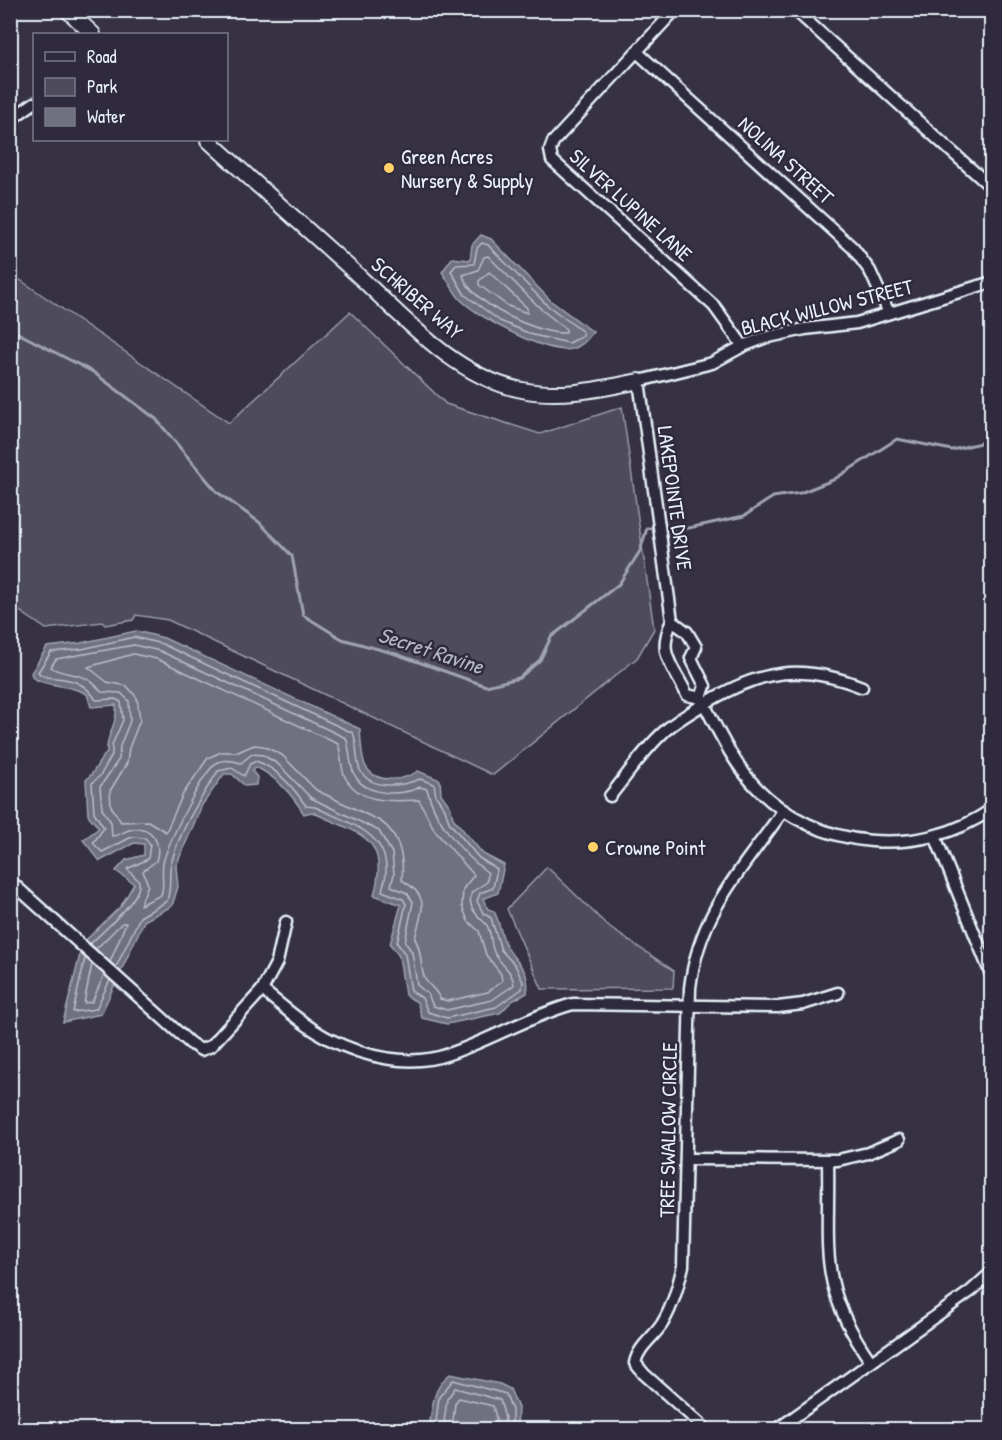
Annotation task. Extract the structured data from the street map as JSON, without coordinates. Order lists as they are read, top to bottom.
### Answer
{
  "streets": {
    "street": [
      "NOLINA STREET",
      "SILVER LUPINE LANE",
      "SCHRIBER WAY",
      "BLACK WILLOW STREET",
      "LAKEPOINTE DRIVE",
      "TREE SWALLOW CIRCLE"
    ]
  },
  "crossings": [
    ["NOLINA STREET", "SILVER LUPINE LANE"],
    ["NOLINA STREET", "BLACK WILLOW STREET"],
    ["SILVER LUPINE LANE", "BLACK WILLOW STREET"],
    ["SCHRIBER WAY", "BLACK WILLOW STREET"],
    ["SCHRIBER WAY", "LAKEPOINTE DRIVE"],
    ["BLACK WILLOW STREET", "LAKEPOINTE DRIVE"],
    ["LAKEPOINTE DRIVE", "TREE SWALLOW CIRCLE"]
  ],
  "water": ["Secret Ravine"],
  "places": ["Green Acres Nursery & Supply", "Crowne Point"],
  "legend": ["Road", "Park", "Water"]
}
